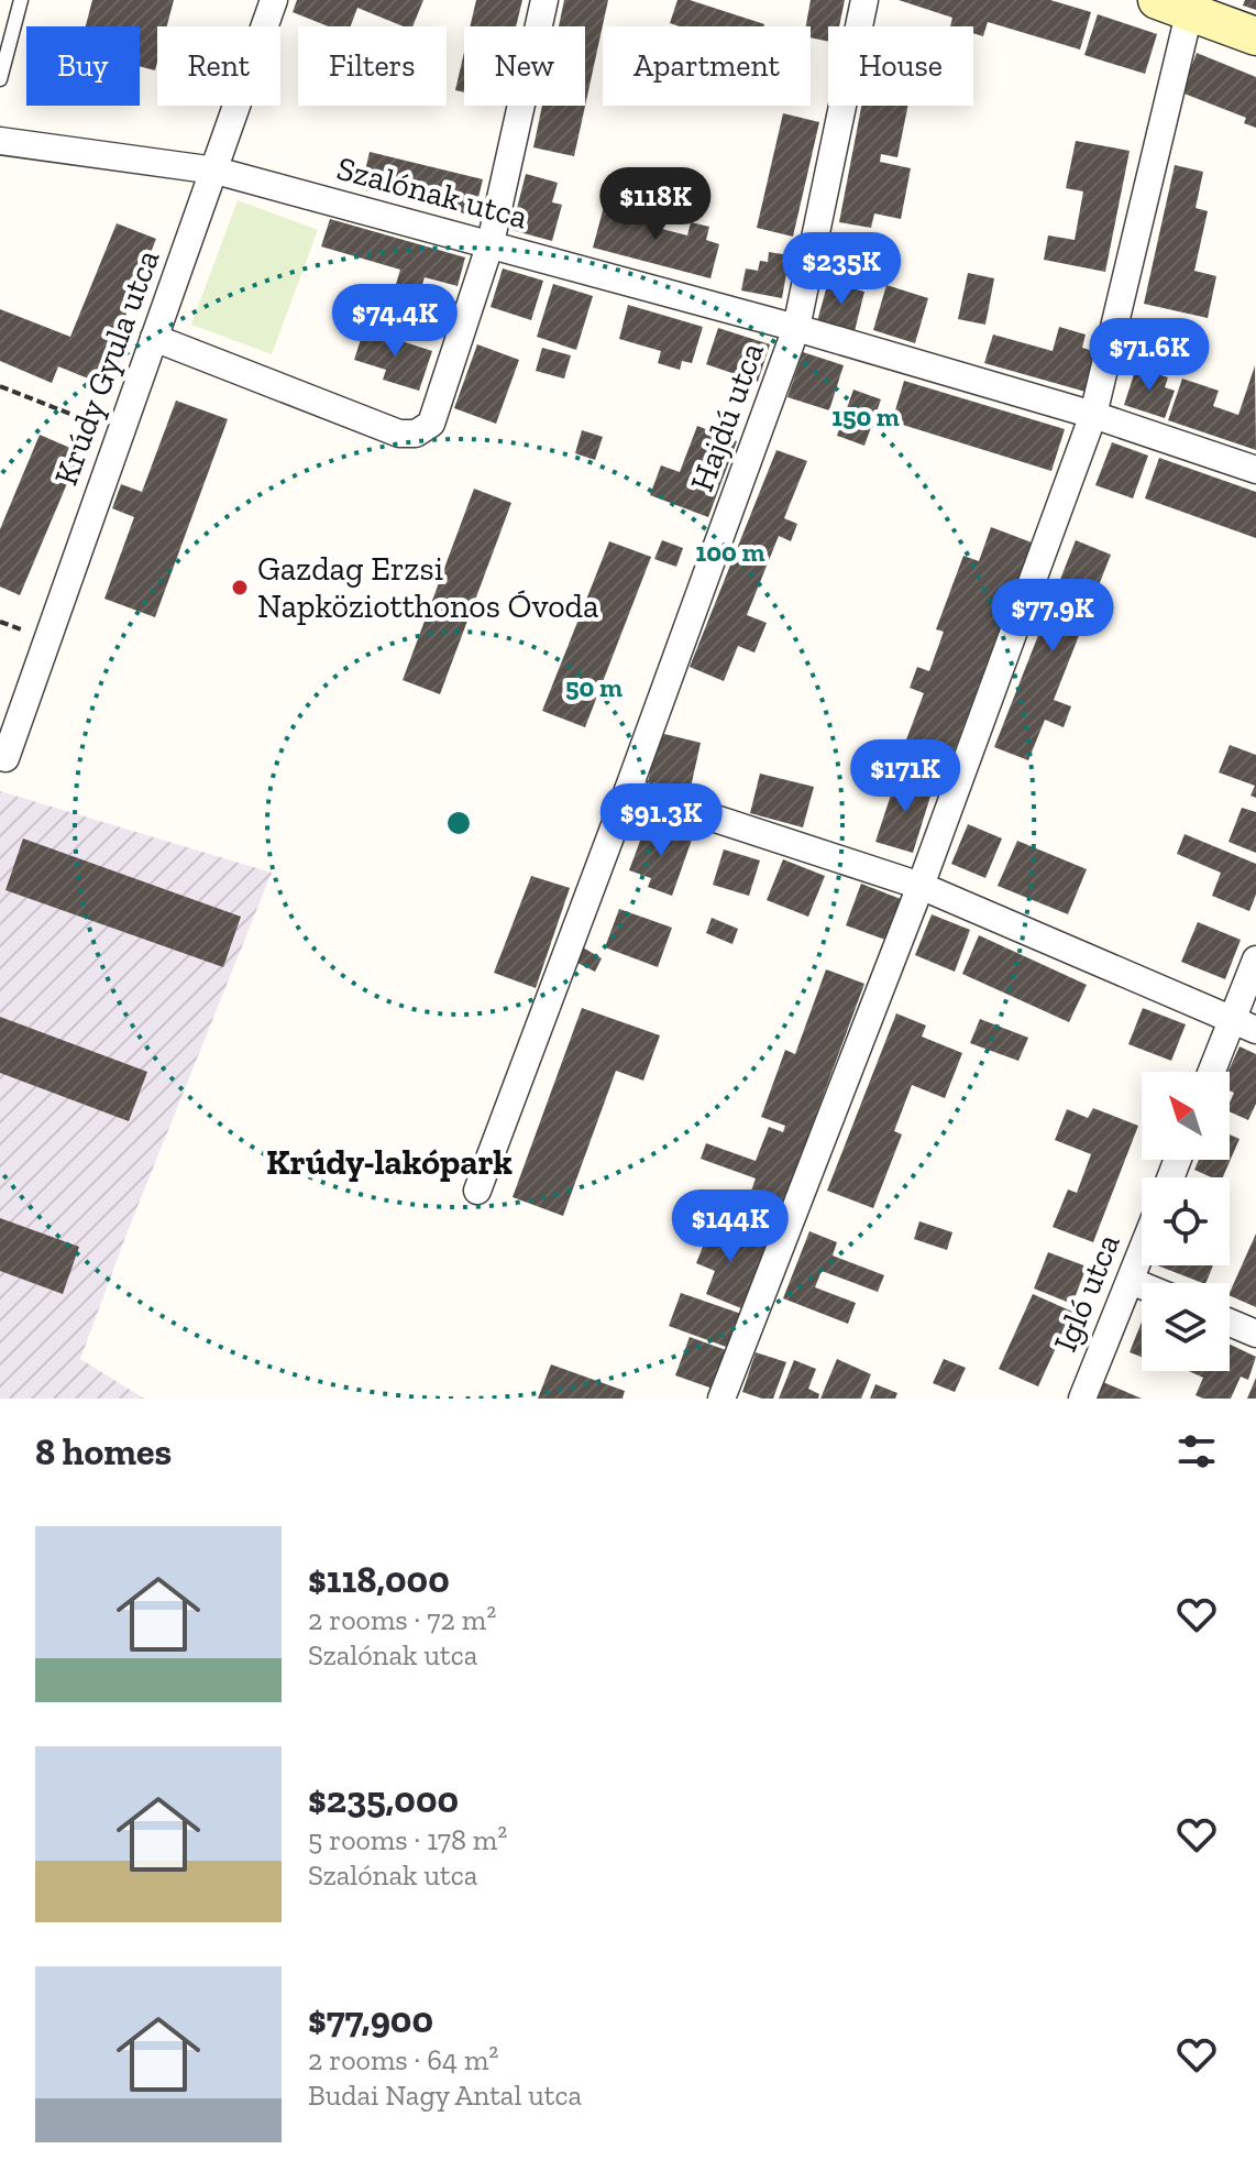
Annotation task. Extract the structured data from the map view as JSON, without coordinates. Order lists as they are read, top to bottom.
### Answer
{
  "streets": {
    "street": [
      "Szalónak utca",
      "Krúdy Gyula utca",
      "Hajdú utca",
      "Igló utca"
    ]
  },
  "crossings": [
    ["Szalónak utca", "Krúdy Gyula utca"],
    ["Szalónak utca", "Hajdú utca"]
  ],
  "districts": ["Krúdy-lakópark"],
  "places": ["Gazdag Erzsi Napköziotthonos Óvoda"],
  "north": "top left",
  "page": {
    "chip": [
      "Buy",
      "Rent",
      "Filters",
      "New",
      "Apartment",
      "House"
    ],
    "price": [
      "$118K",
      "$235K",
      "$74.4K",
      "$71.6K",
      "$77.9K",
      "$171K",
      "$91.3K",
      "$144K"
    ],
    "heading": "8 homes",
    "list": [
      {
        "name": "$118,000",
        "note": "2 rooms · 72 m² · Szalónak utca"
      },
      {
        "name": "$235,000",
        "note": "5 rooms · 178 m² · Szalónak utca"
      },
      {
        "name": "$77,900",
        "note": "2 rooms · 64 m² · Budai Nagy Antal utca"
      }
    ]
  },
  "rings": ["150 m", "100 m", "50 m"]
}
